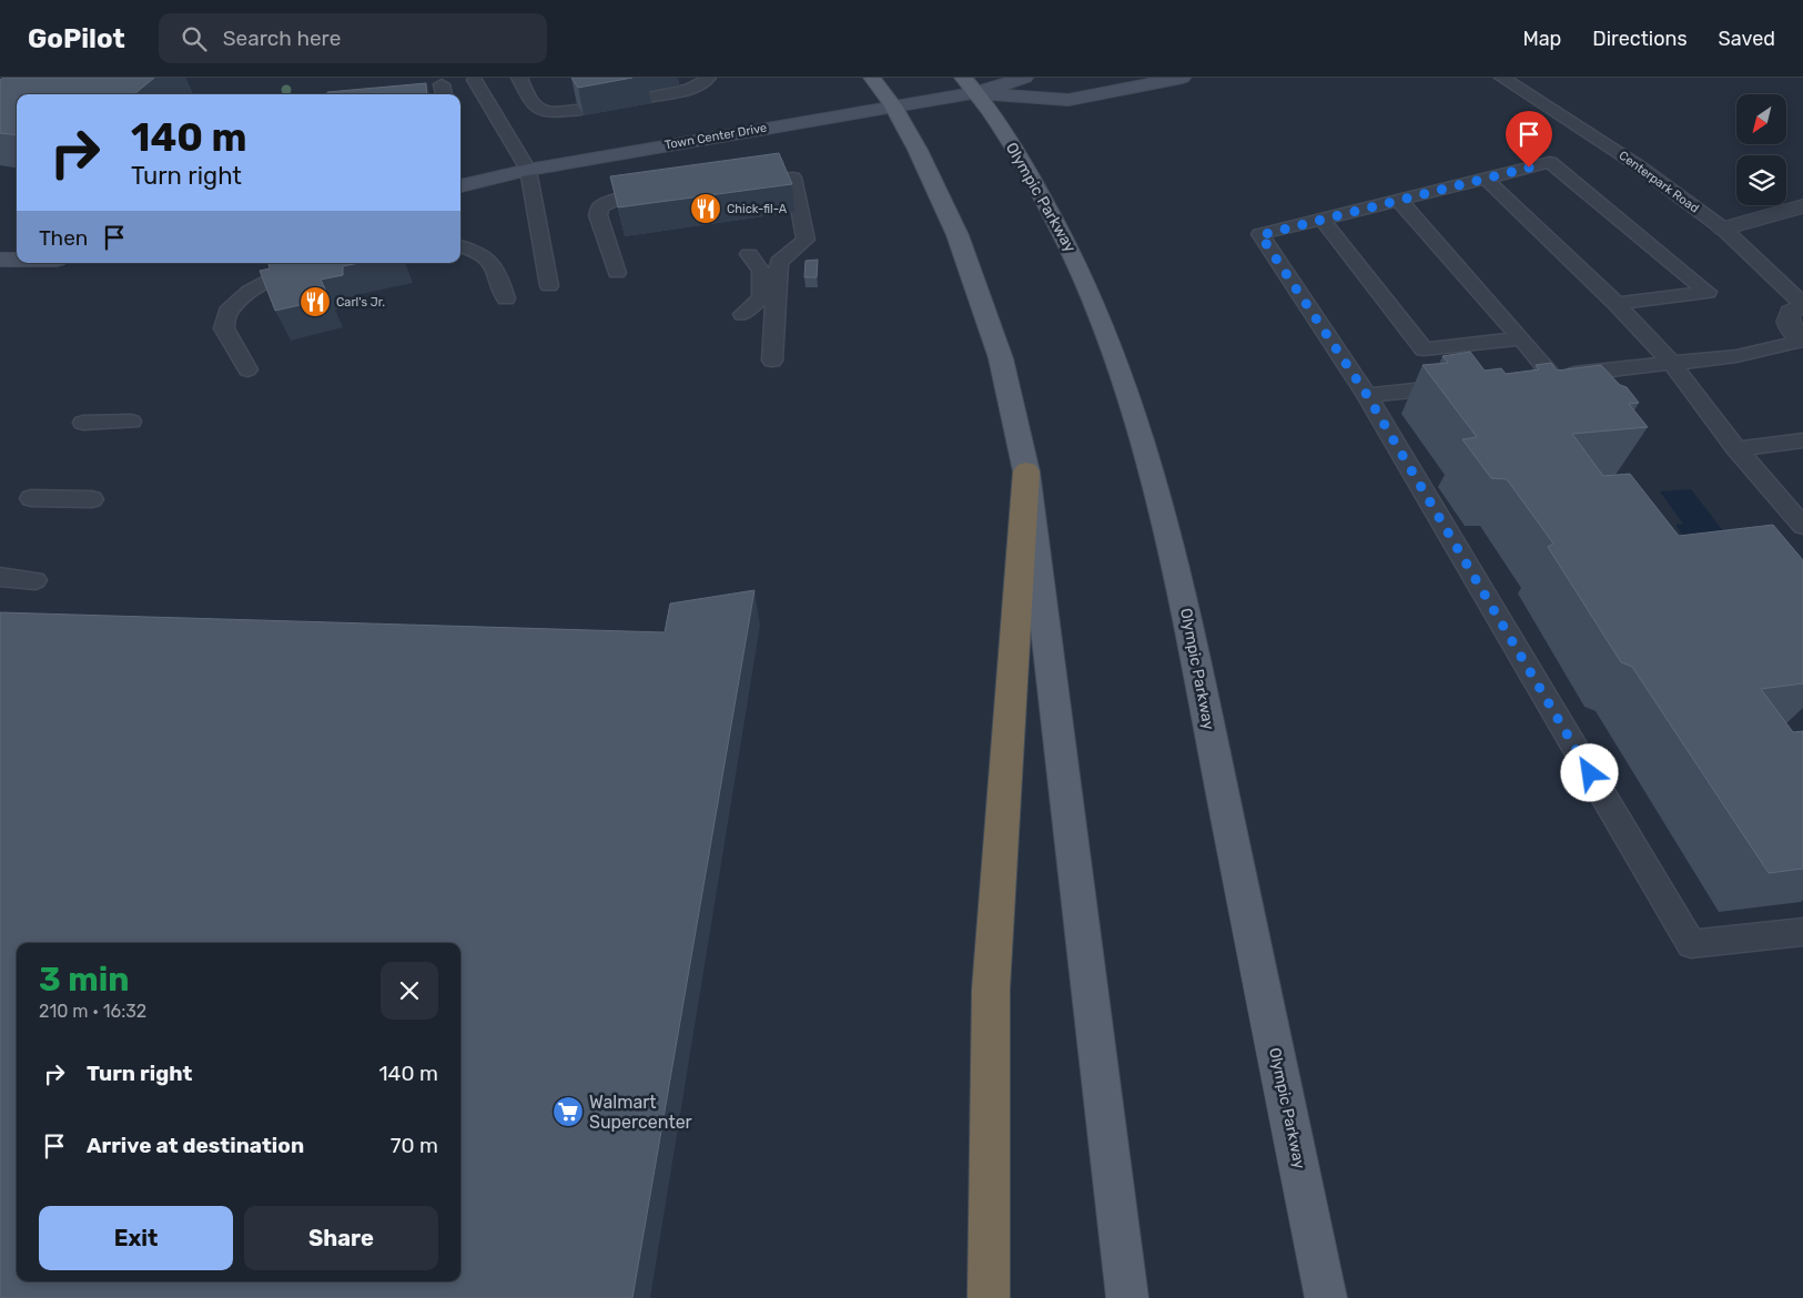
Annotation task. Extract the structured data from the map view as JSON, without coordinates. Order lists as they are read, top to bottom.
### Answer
{
  "streets": {
    "main road": ["Olympic Parkway"],
    "street": ["Town Center Drive"],
    "lane": ["Centerpark Road"]
  },
  "crossings": [
    ["Town Center Drive", "Olympic Parkway"]
  ],
  "places": {
    "restaurant": ["Chick-fil-A", "Carl's Jr."],
    "supermarket": ["Walmart Supercenter"]
  },
  "north": "bottom left",
  "page": {
    "header": "GoPilot",
    "search": "Search here",
    "nav": ["Map", "Directions", "Saved"],
    "turn": ["140 m", "Turn right"],
    "then": "Then",
    "heading": ["3 min", "210 m · 16:32"],
    "list": [
      {
        "name": "Turn right",
        "value": "140 m"
      },
      {
        "name": "Arrive at destination",
        "value": "70 m"
      }
    ],
    "buttons": ["Exit", "Share"]
  }
}
